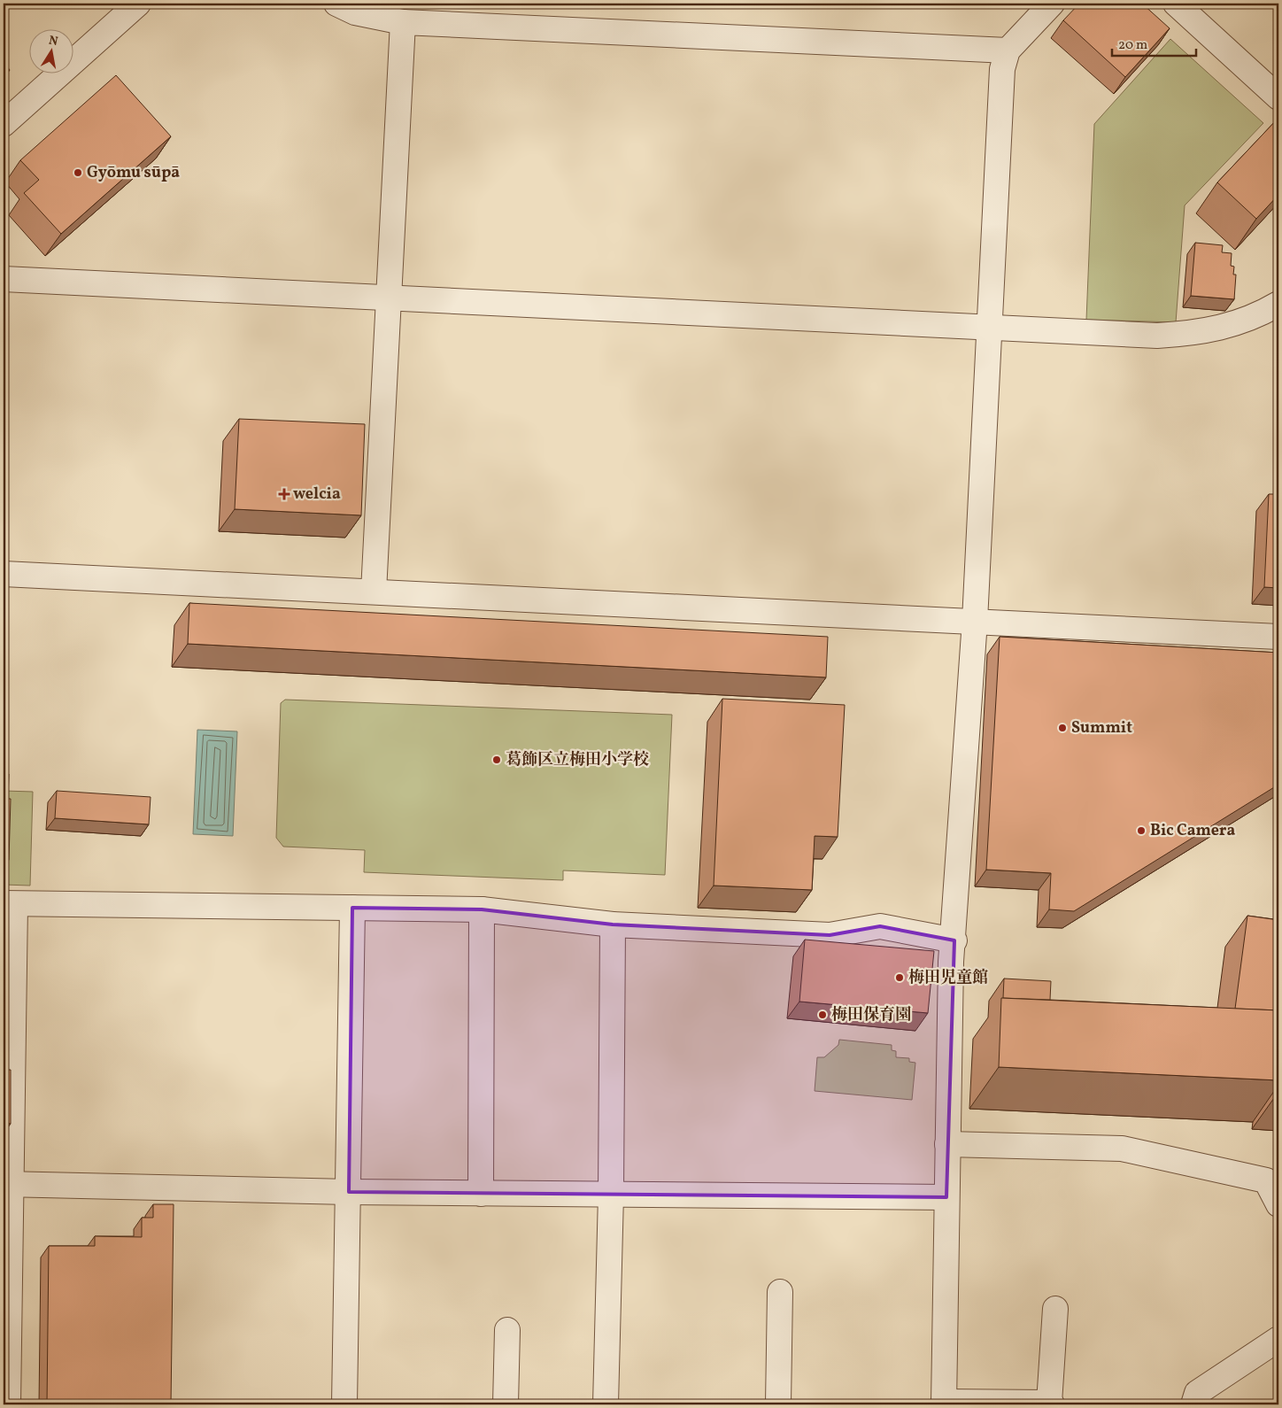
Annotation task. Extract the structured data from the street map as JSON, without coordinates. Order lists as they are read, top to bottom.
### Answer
{
  "places": {
    "other": [
      "Gyōmu sūpā",
      "Summit",
      "葛飾区立梅田小学校",
      "Bic Camera",
      "梅田児童館",
      "梅田保育園"
    ],
    "health": ["welcia"]
  },
  "scale_bar": "20 m",
  "north": "top"
}
